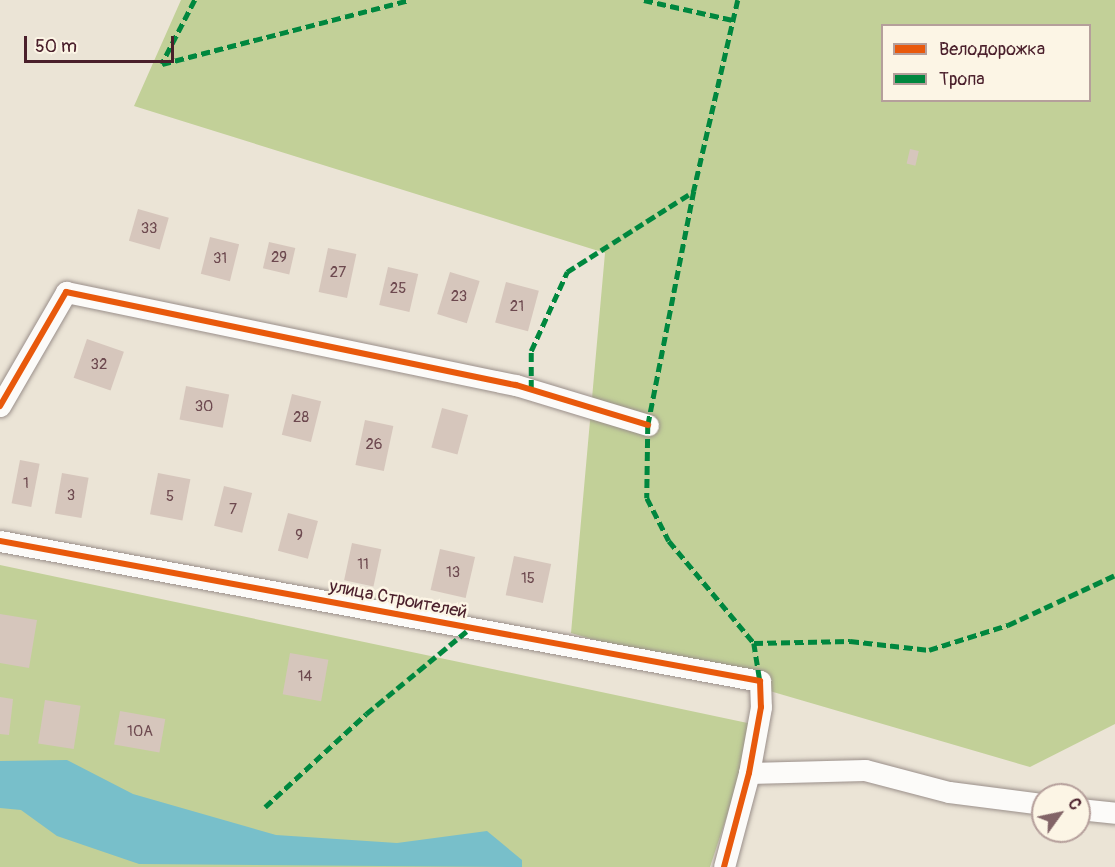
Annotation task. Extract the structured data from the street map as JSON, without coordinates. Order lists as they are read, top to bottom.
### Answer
{
  "streets": {
    "street": ["улица Строителей"]
  },
  "house_numbers": [
    "33",
    "29",
    "31",
    "27",
    "25",
    "23",
    "21",
    "32",
    "30",
    "28",
    "26",
    "1",
    "3",
    "5",
    "7",
    "9",
    "11",
    "13",
    "15",
    "14",
    "10А"
  ],
  "legend": ["Велодорожка", "Тропа"],
  "scale_bar": "50 m",
  "north": "top right"
}
